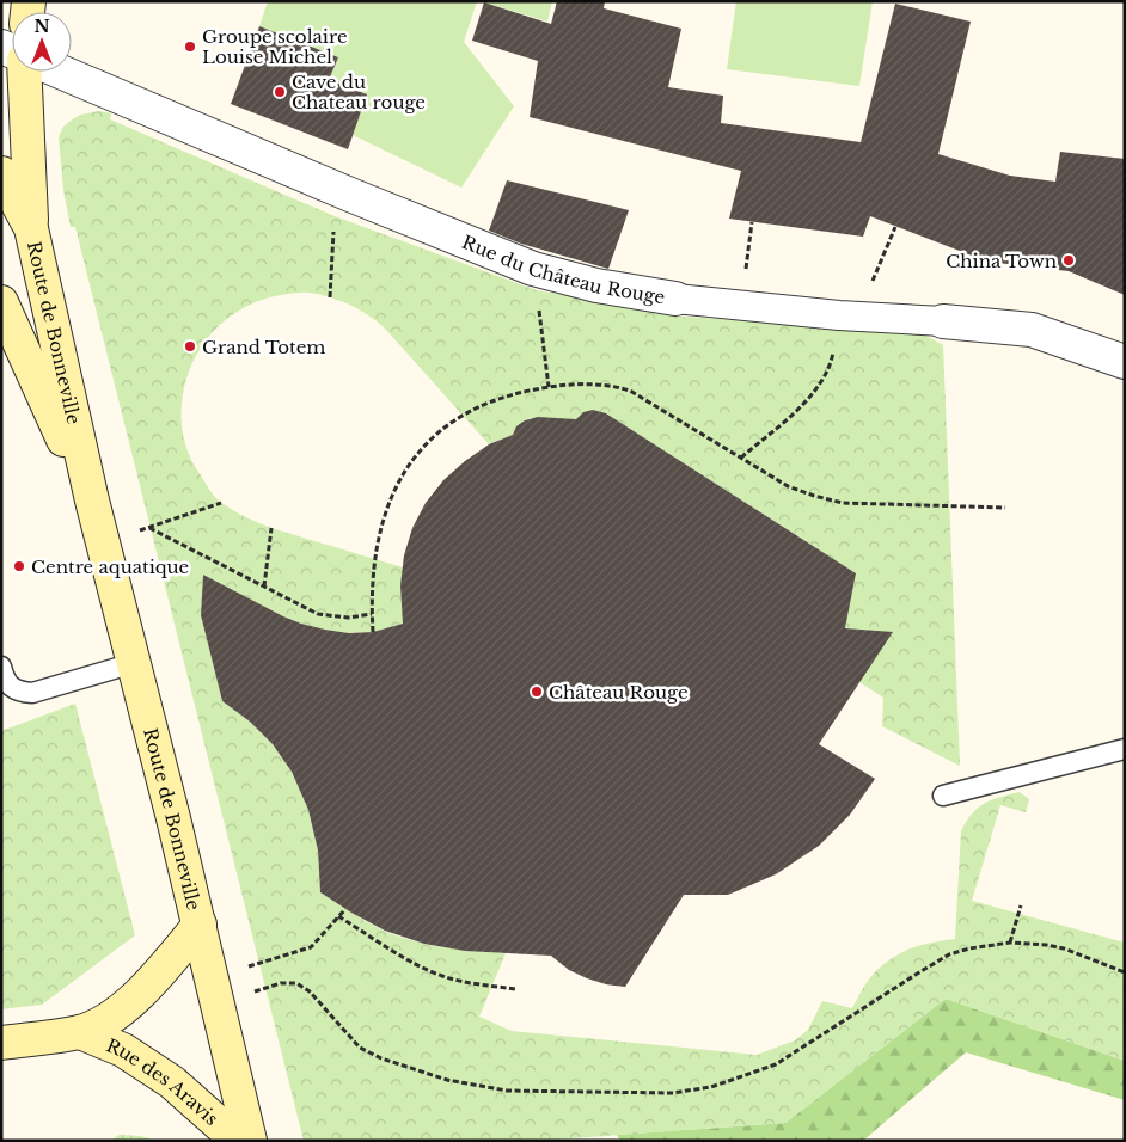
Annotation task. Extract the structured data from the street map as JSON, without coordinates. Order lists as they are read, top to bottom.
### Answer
{
  "streets": {
    "main road": ["Route de Bonneville", "Rue des Aravis"],
    "street": ["Rue du Château Rouge"]
  },
  "crossings": [
    ["Route de Bonneville", "Rue des Aravis"]
  ],
  "places": [
    "Groupe scolaire Louise Michel",
    "Cave du Chateau rouge",
    "China Town",
    "Grand Totem",
    "Centre aquatique",
    "Château Rouge"
  ],
  "north": "top"
}
